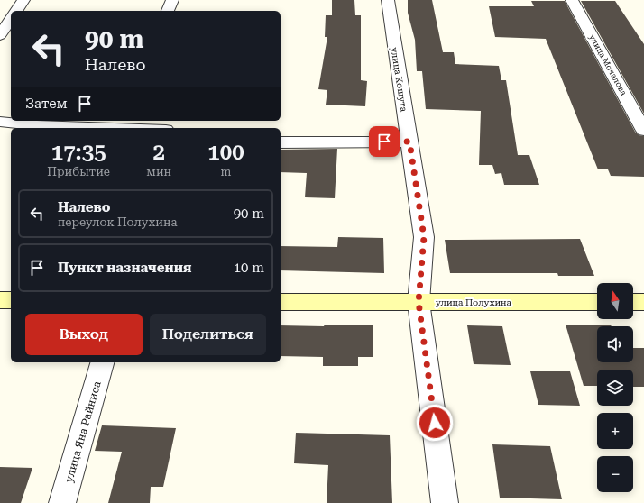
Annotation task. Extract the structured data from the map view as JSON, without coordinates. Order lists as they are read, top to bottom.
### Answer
{
  "streets": {
    "main road": ["улица Полухина"],
    "street": ["улица Мочалова", "улица Кошута", "улица Яна Райниса"]
  },
  "crossings": [
    ["улица Кошута", "улица Полухина"]
  ],
  "north": "top",
  "page": {
    "turn": ["90 m", "Налево"],
    "then": "Затем",
    "eta": [
      "17:35",
      "Прибытие",
      "2",
      "мин",
      "100",
      "m"
    ],
    "list": [
      {
        "name": "Налево",
        "note": "переулок Полухина",
        "value": "90 m"
      },
      {
        "name": "Пункт назначения",
        "value": "10 m"
      }
    ],
    "map_buttons": ["+", "−"],
    "buttons": ["Выход", "Поделиться"]
  }
}
